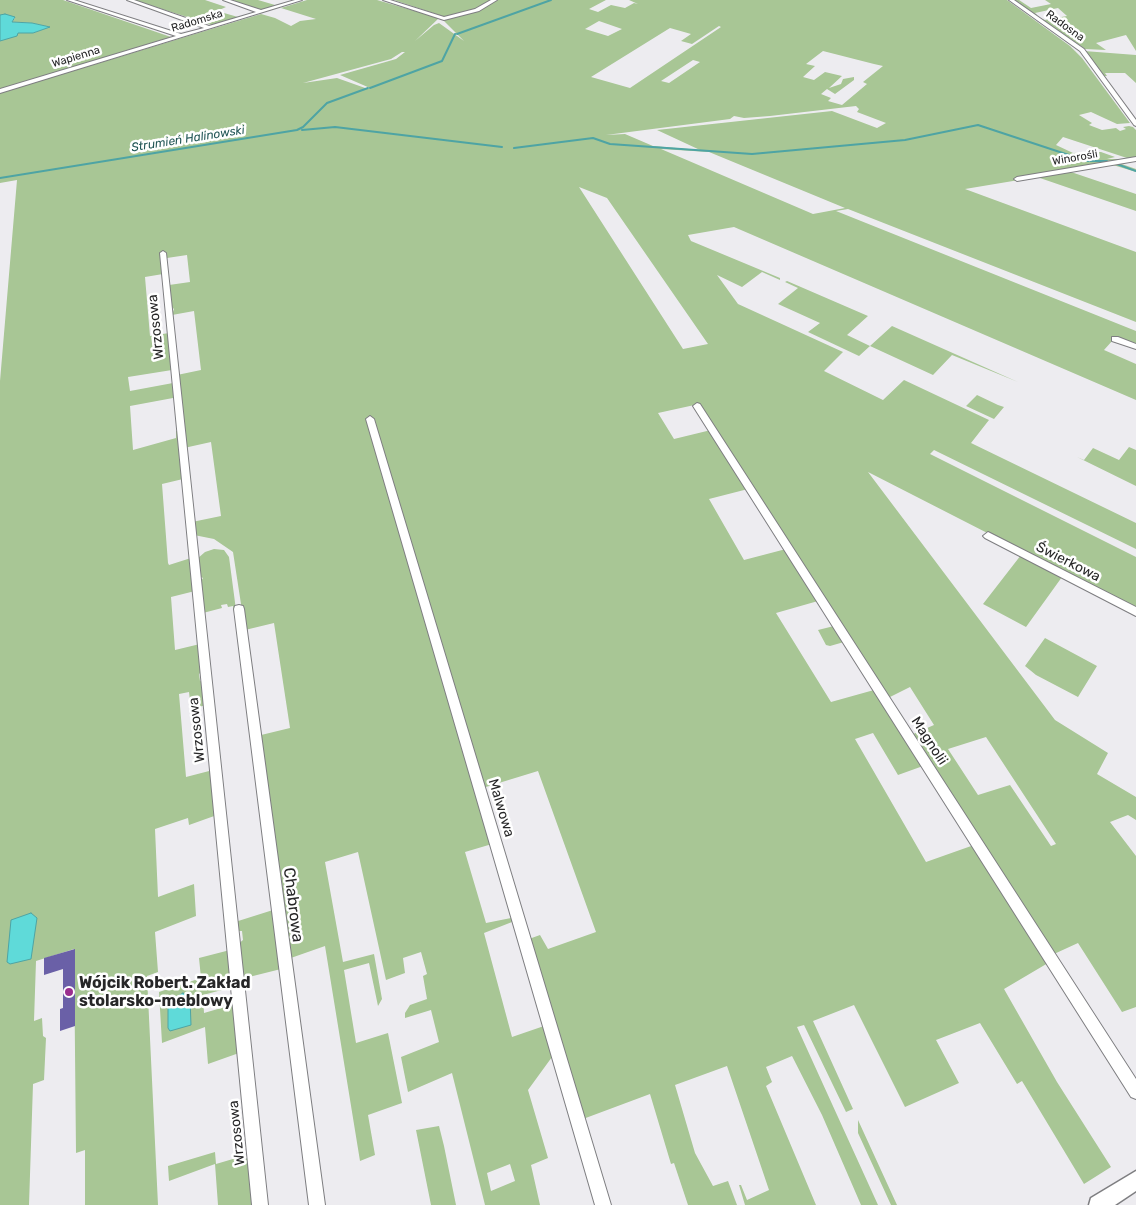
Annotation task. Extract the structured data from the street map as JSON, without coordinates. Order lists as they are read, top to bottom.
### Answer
{
  "streets": {
    "street": [
      "Radomska",
      "Radosna",
      "Wapienna",
      "Winorośli",
      "Wrzosowa",
      "Świerkowa",
      "Magnolii",
      "Malwowa",
      "Chabrowa"
    ]
  },
  "crossings": [
    ["Radomska", "Wapienna"]
  ],
  "water": ["Strumień Halinowski"],
  "places": ["Wójcik Robert. Zakład stolarsko-meblowy"]
}
